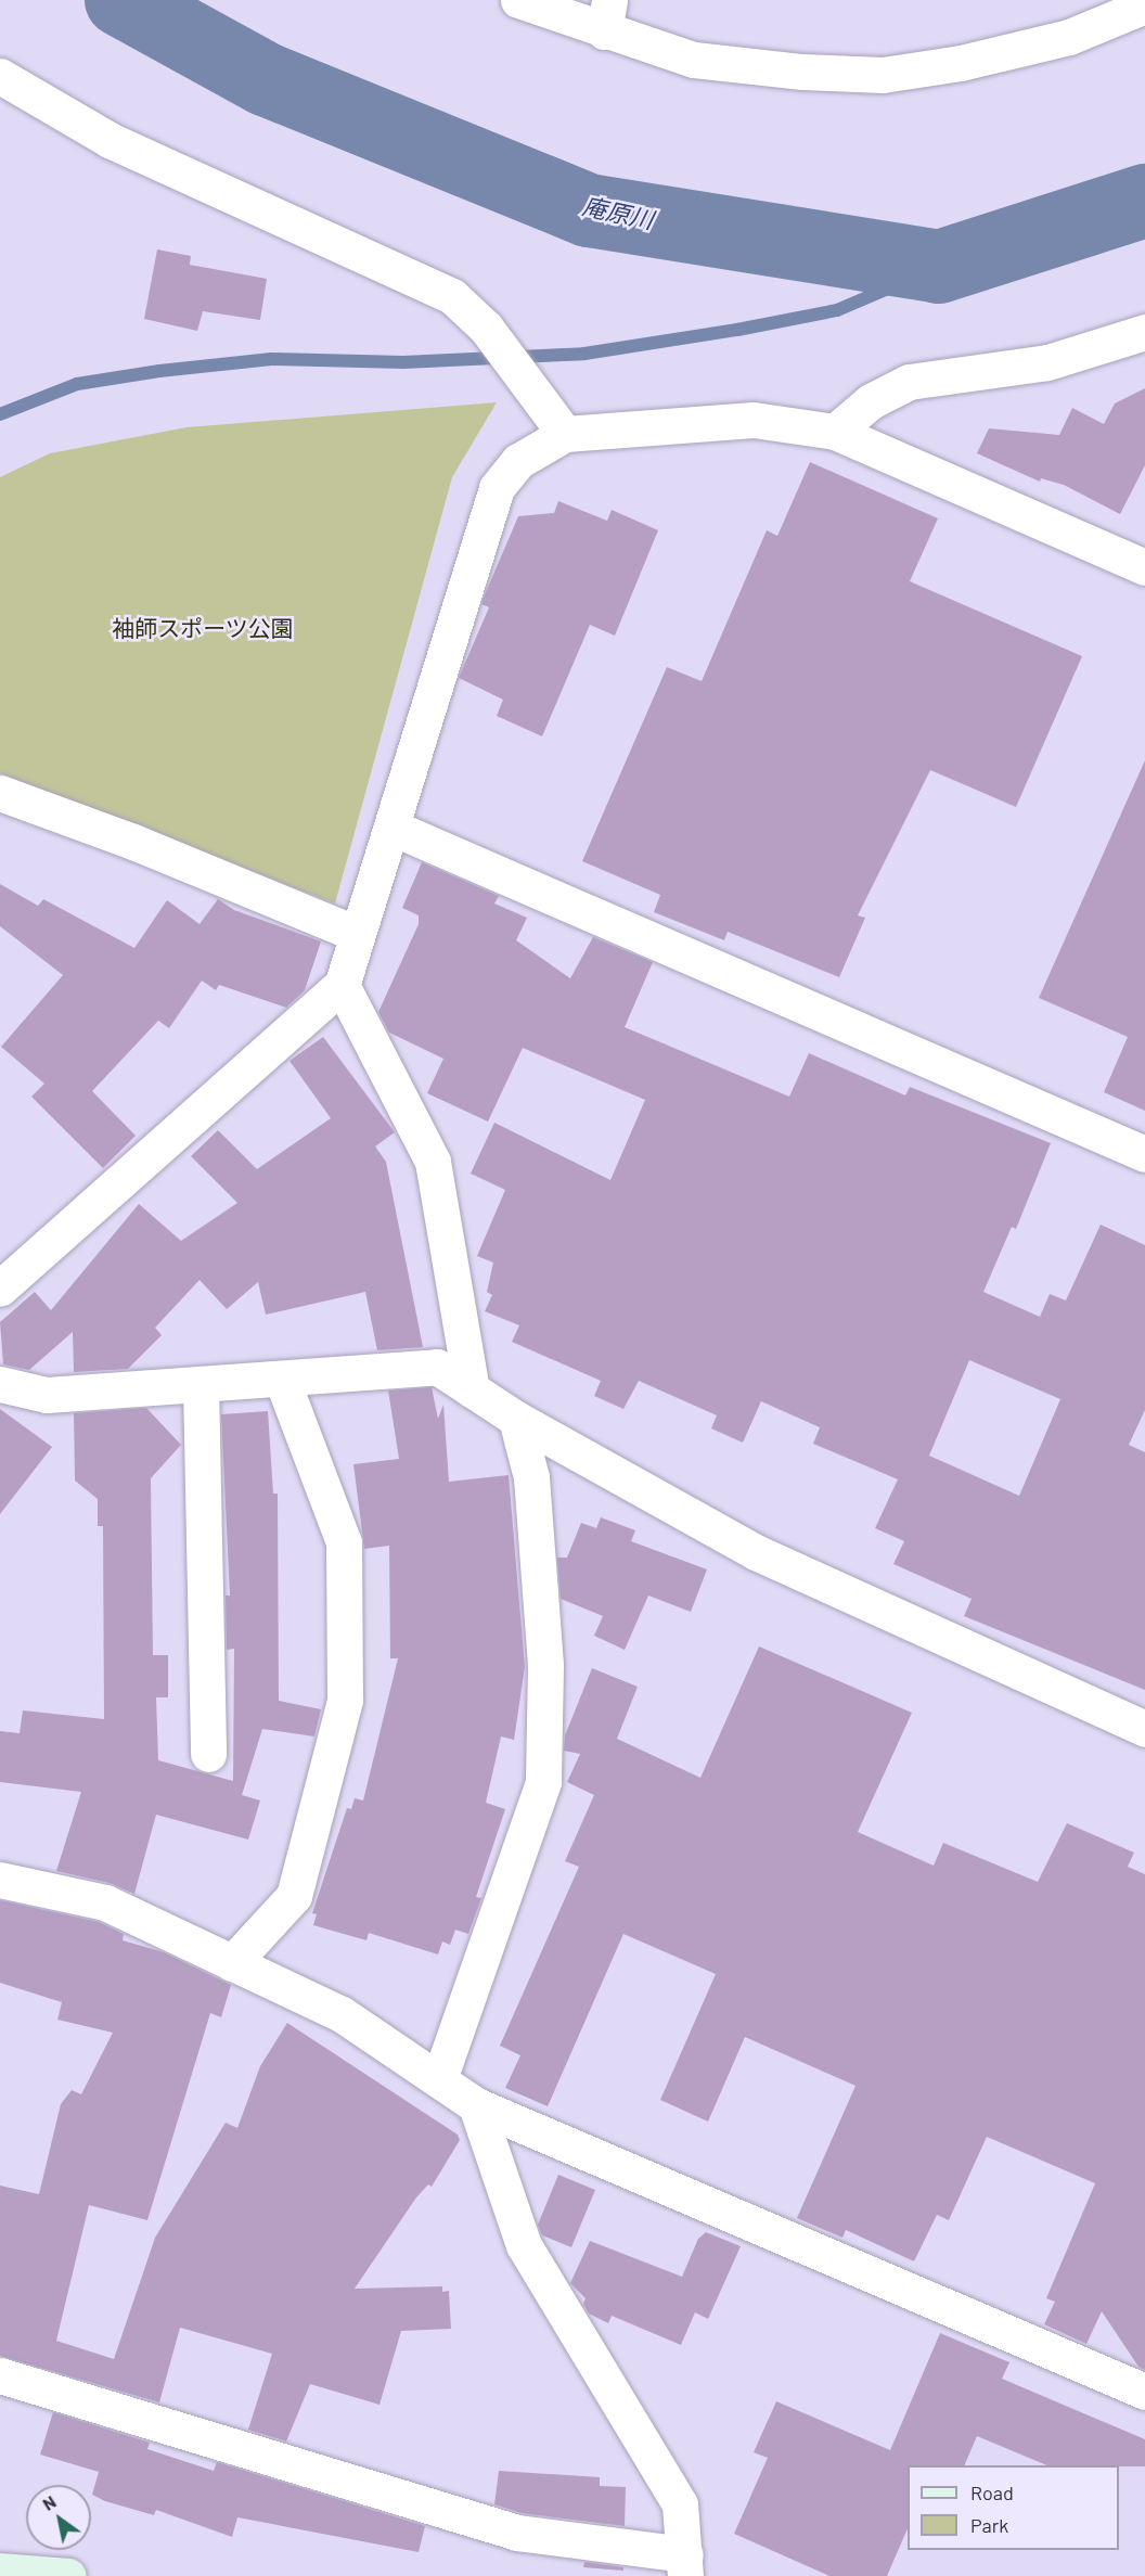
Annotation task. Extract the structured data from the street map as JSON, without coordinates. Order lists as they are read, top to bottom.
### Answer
{
  "water": ["庵原川"],
  "parks": ["袖師スポーツ公園"],
  "legend": ["Road", "Park"],
  "north": "top left"
}
